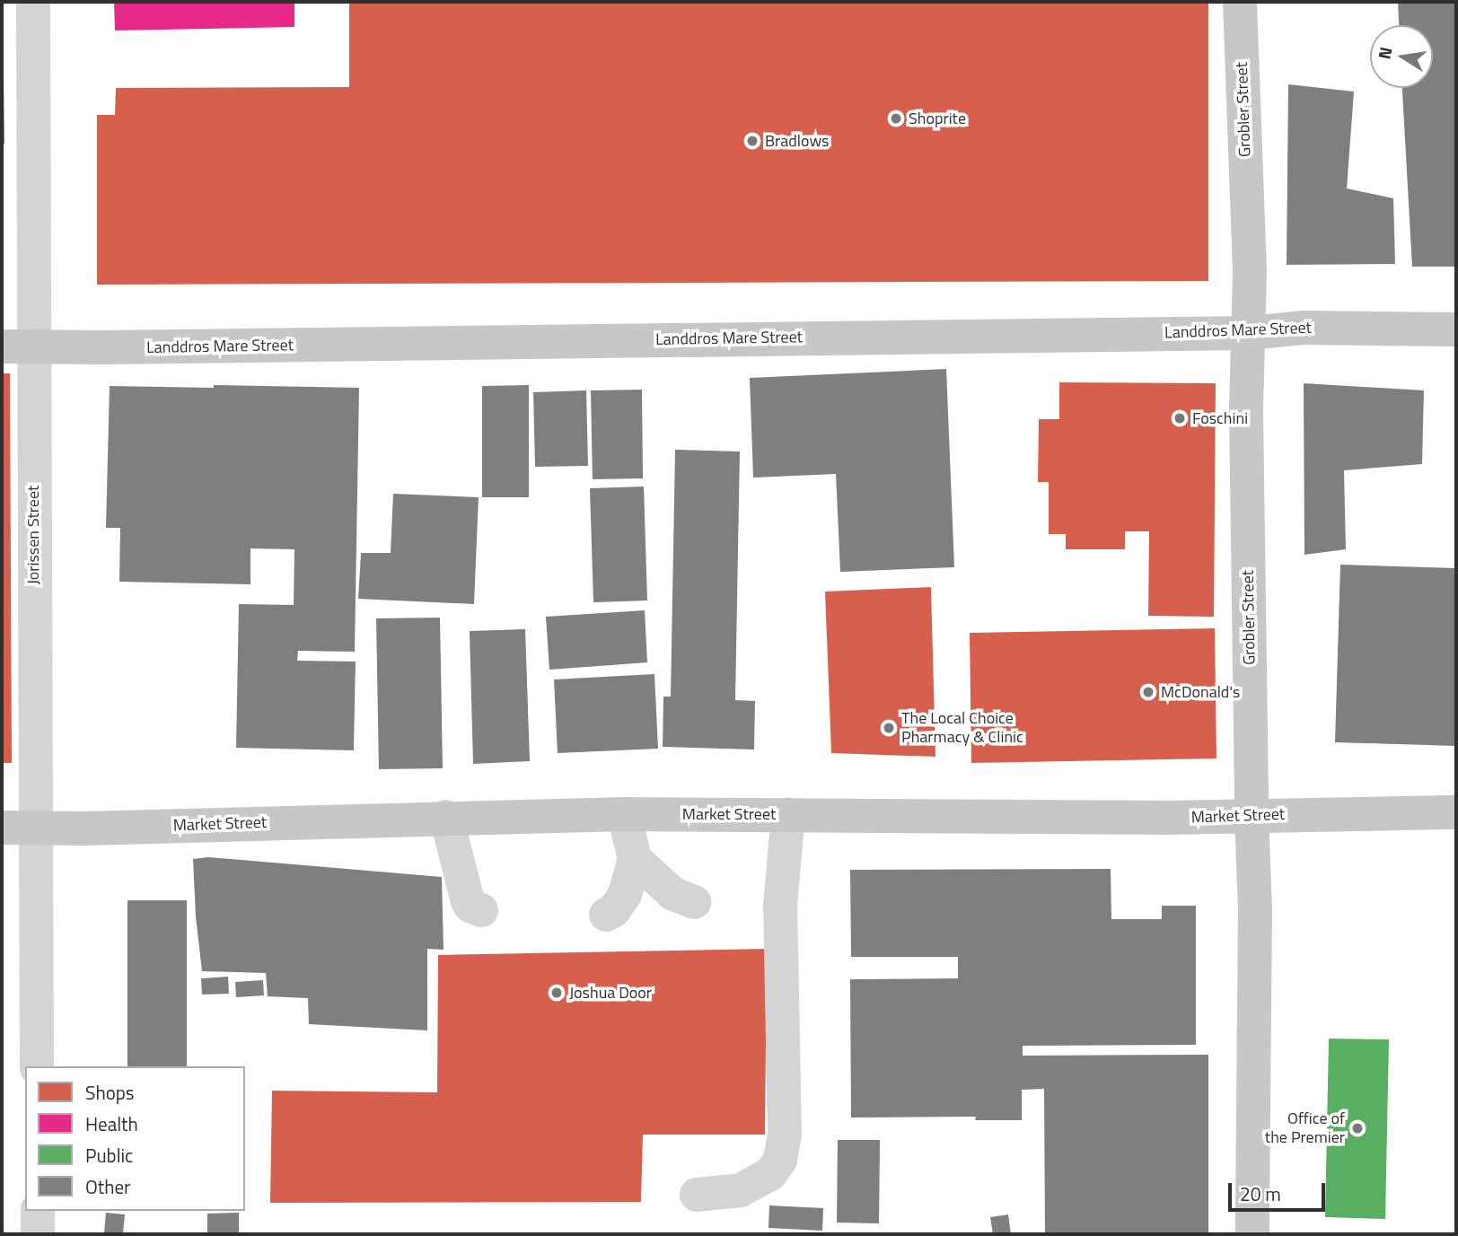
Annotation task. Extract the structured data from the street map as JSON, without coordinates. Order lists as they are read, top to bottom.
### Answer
{
  "streets": {
    "main road": ["Grobler Street", "Landdros Mare Street", "Market Street"],
    "street": ["Jorissen Street"]
  },
  "crossings": [
    ["Grobler Street", "Landdros Mare Street"],
    ["Grobler Street", "Market Street"],
    ["Landdros Mare Street", "Jorissen Street"],
    ["Jorissen Street", "Market Street"]
  ],
  "places": [
    "Shoprite",
    "Bradlows",
    "Foschini",
    "McDonald's",
    "The Local Choice Pharmacy & Clinic",
    "Joshua Door",
    "Office of the Premier"
  ],
  "legend": [
    "Shops",
    "Health",
    "Public",
    "Other"
  ],
  "scale_bar": "20 m",
  "north": "left"
}
